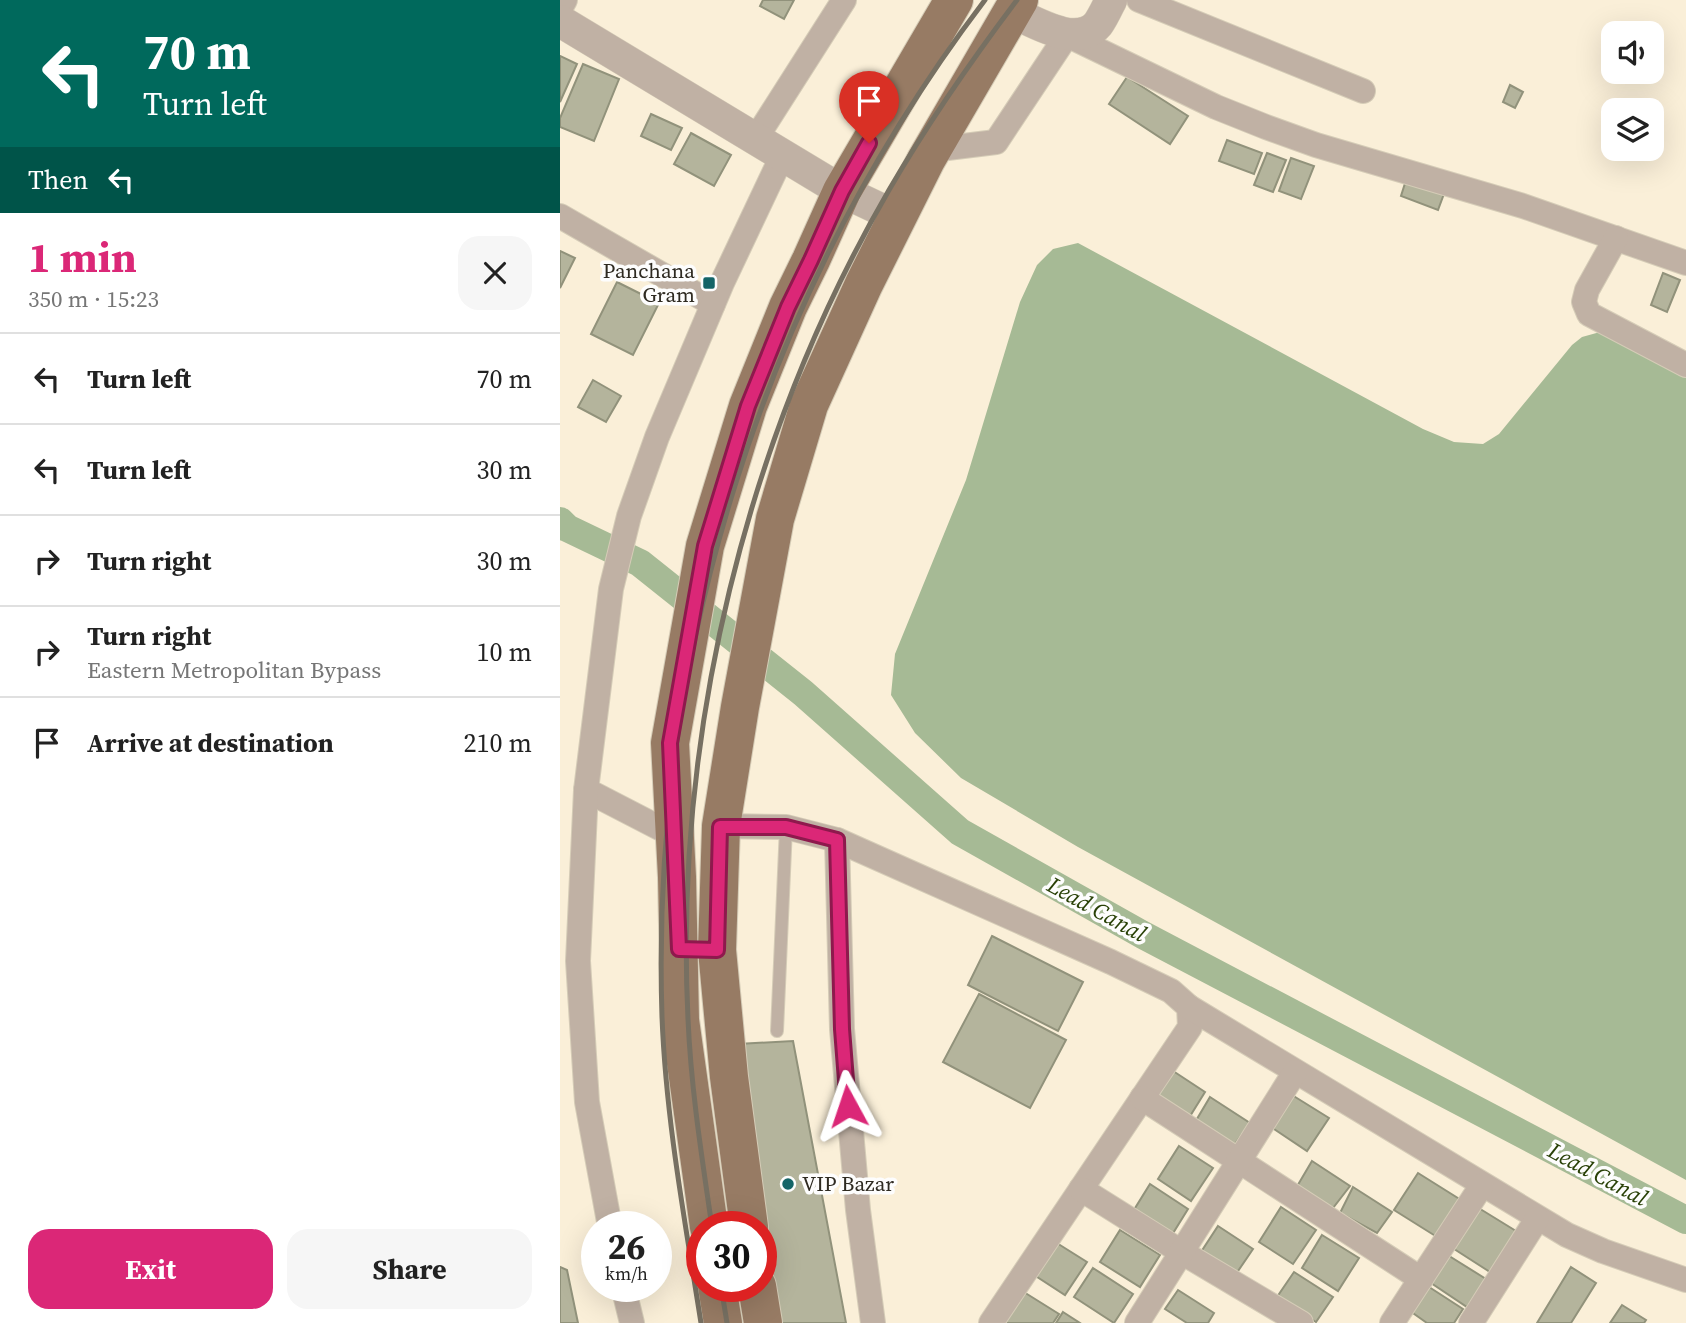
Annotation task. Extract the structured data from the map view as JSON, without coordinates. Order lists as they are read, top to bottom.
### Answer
{
  "water": ["Lead Canal"],
  "places": {
    "transit": ["Panchana Gram"],
    "other": ["VIP Bazar"]
  },
  "page": {
    "turn": ["70 m", "Turn left"],
    "then": "Then",
    "heading": ["1 min", "350 m · 15:23"],
    "list": [
      {
        "name": "Turn left",
        "value": "70 m"
      },
      {
        "name": "Turn left",
        "value": "30 m"
      },
      {
        "name": "Turn right",
        "value": "30 m"
      },
      {
        "name": "Turn right",
        "note": "Eastern Metropolitan Bypass",
        "value": "10 m"
      },
      {
        "name": "Arrive at destination",
        "value": "210 m"
      }
    ],
    "speed": "26 km/h",
    "limit": "30",
    "buttons": ["Exit", "Share"]
  }
}
